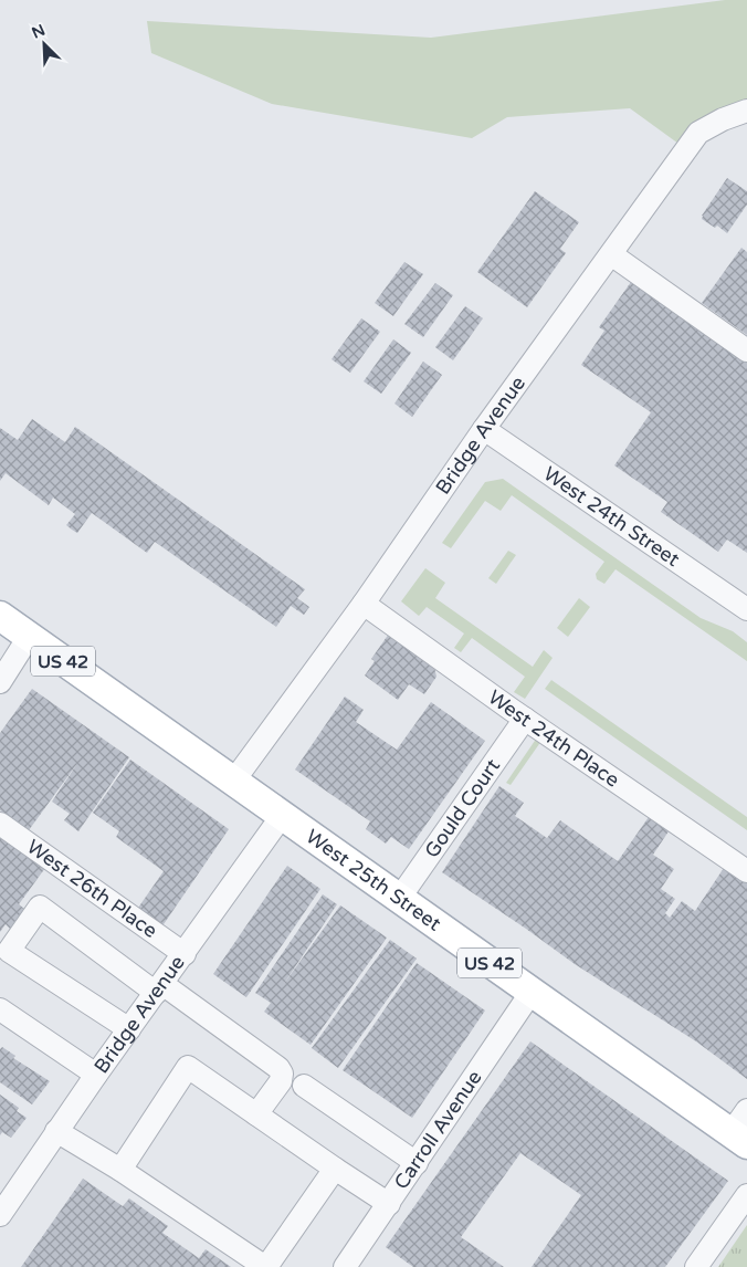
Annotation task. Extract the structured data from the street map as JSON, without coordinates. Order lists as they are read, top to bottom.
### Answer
{
  "streets": {
    "main road": ["US 42", "West 25th Street"],
    "street": [
      "Bridge Avenue",
      "West 24th Street",
      "West 24th Place",
      "Gould Court",
      "West 26th Place",
      "Carroll Avenue"
    ]
  },
  "crossings": [
    ["Bridge Avenue", "West 24th Street"],
    ["Bridge Avenue", "West 24th Place"],
    ["Bridge Avenue", "West 25th Street"],
    ["Bridge Avenue", "West 26th Place"],
    ["West 24th Place", "Gould Court"],
    ["Gould Court", "West 25th Street"],
    ["West 25th Street", "Carroll Avenue"]
  ],
  "north": "top left"
}
